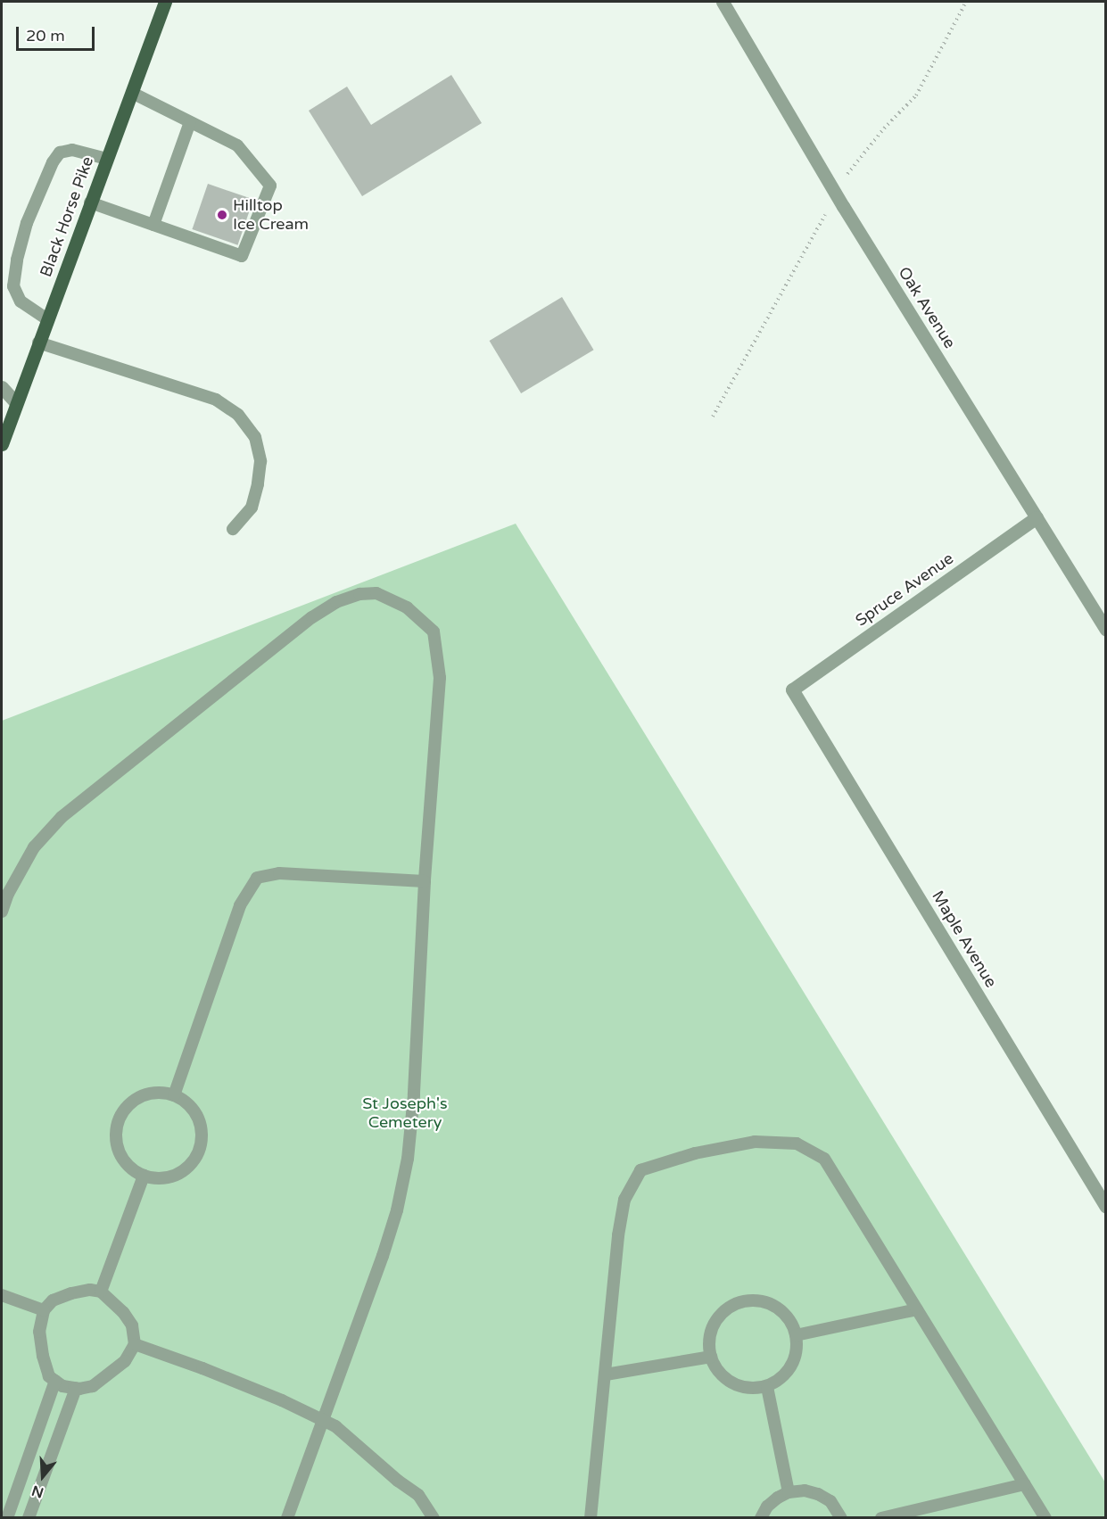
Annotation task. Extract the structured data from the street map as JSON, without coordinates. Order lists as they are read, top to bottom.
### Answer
{
  "streets": {
    "main road": ["Black Horse Pike"],
    "street": ["Oak Avenue", "Spruce Avenue", "Maple Avenue"]
  },
  "crossings": [
    ["Oak Avenue", "Spruce Avenue"],
    ["Spruce Avenue", "Maple Avenue"]
  ],
  "parks": ["St Joseph's Cemetery"],
  "places": ["Hilltop Ice Cream"],
  "scale_bar": "20 m",
  "north": "bottom"
}
